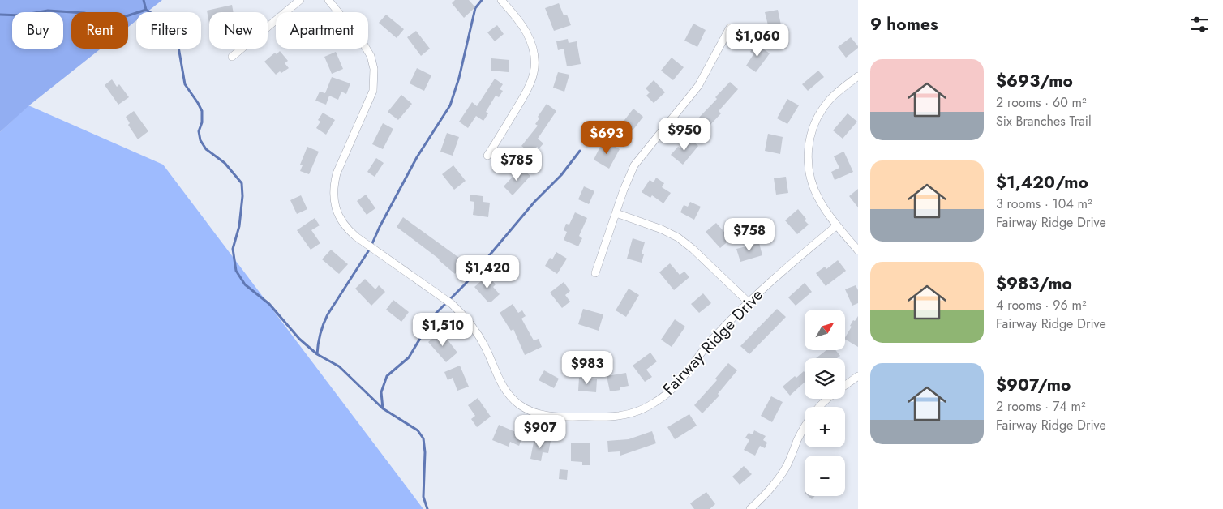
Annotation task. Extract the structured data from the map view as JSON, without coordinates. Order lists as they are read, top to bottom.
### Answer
{
  "streets": {
    "street": ["Fairway Ridge Drive"]
  },
  "north": "top right",
  "page": {
    "heading": "9 homes",
    "chip": [
      "Buy",
      "Rent",
      "Filters",
      "New",
      "Apartment"
    ],
    "price": [
      "$1,060",
      "$950",
      "$693",
      "$785",
      "$758",
      "$1,420",
      "$1,510",
      "$983",
      "$907"
    ],
    "list": [
      {
        "name": "$693/mo",
        "note": "2 rooms · 60 m² · Six Branches Trail"
      },
      {
        "name": "$1,420/mo",
        "note": "3 rooms · 104 m² · Fairway Ridge Drive"
      },
      {
        "name": "$983/mo",
        "note": "4 rooms · 96 m² · Fairway Ridge Drive"
      },
      {
        "name": "$907/mo",
        "note": "2 rooms · 74 m² · Fairway Ridge Drive"
      }
    ],
    "map_buttons": ["+", "−"]
  }
}
